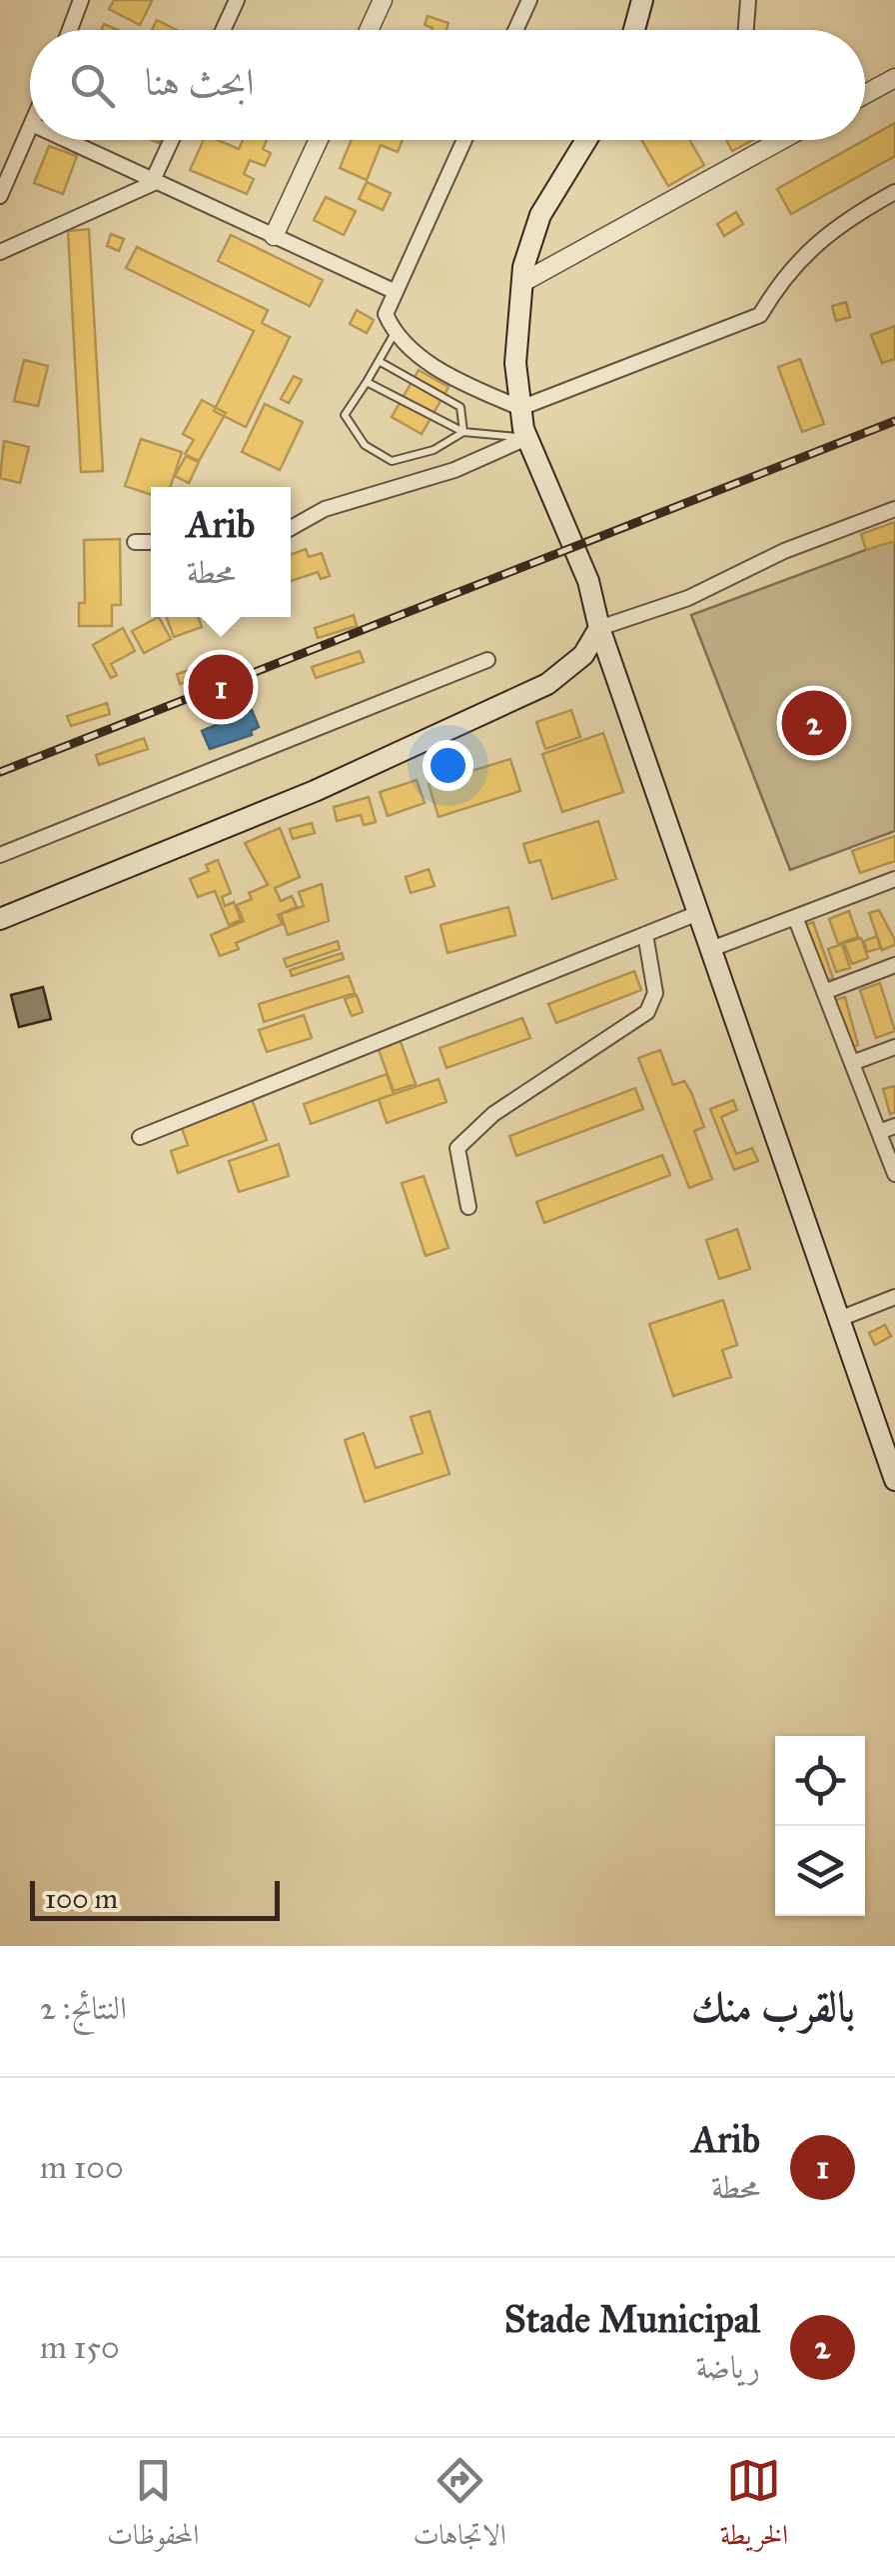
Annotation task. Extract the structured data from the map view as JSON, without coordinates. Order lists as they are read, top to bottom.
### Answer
{
  "scale_bar": "100 m",
  "page": {
    "search": "ابحث هنا",
    "popup": ["Arib", "محطة"],
    "pins": ["1", "2"],
    "scale": "100 m",
    "heading": ["بالقرب منك", "النتائج: 2"],
    "list": [
      {
        "mark": "1",
        "name": "Arib",
        "note": "محطة",
        "value": "100 m"
      },
      {
        "mark": "2",
        "name": "Stade Municipal",
        "note": "رياضة",
        "value": "150 m"
      }
    ],
    "nav": ["الخريطة", "الاتجاهات", "المحفوظات"]
  }
}
